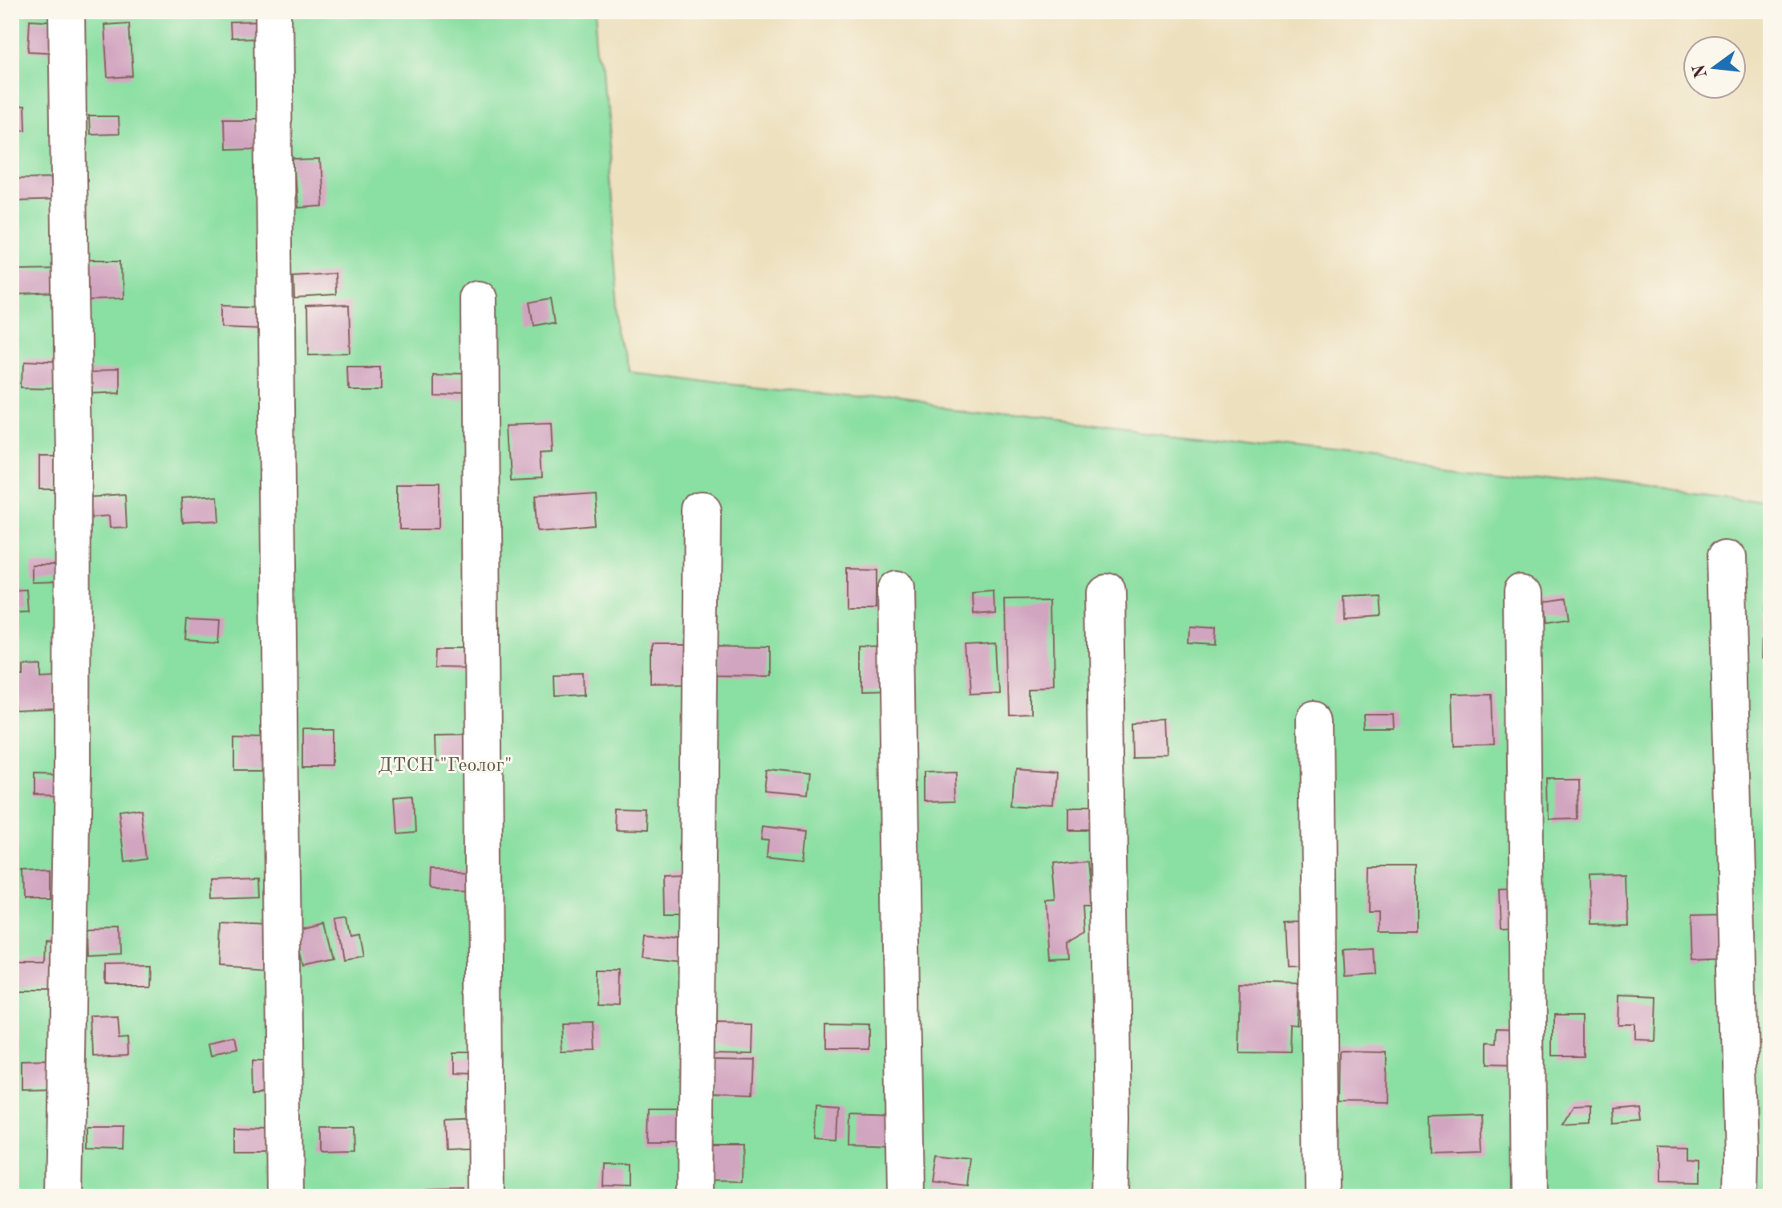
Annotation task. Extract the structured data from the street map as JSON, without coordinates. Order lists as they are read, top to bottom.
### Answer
{
  "parks": ["ДТСН \"Геолог\""],
  "north": "left"
}
